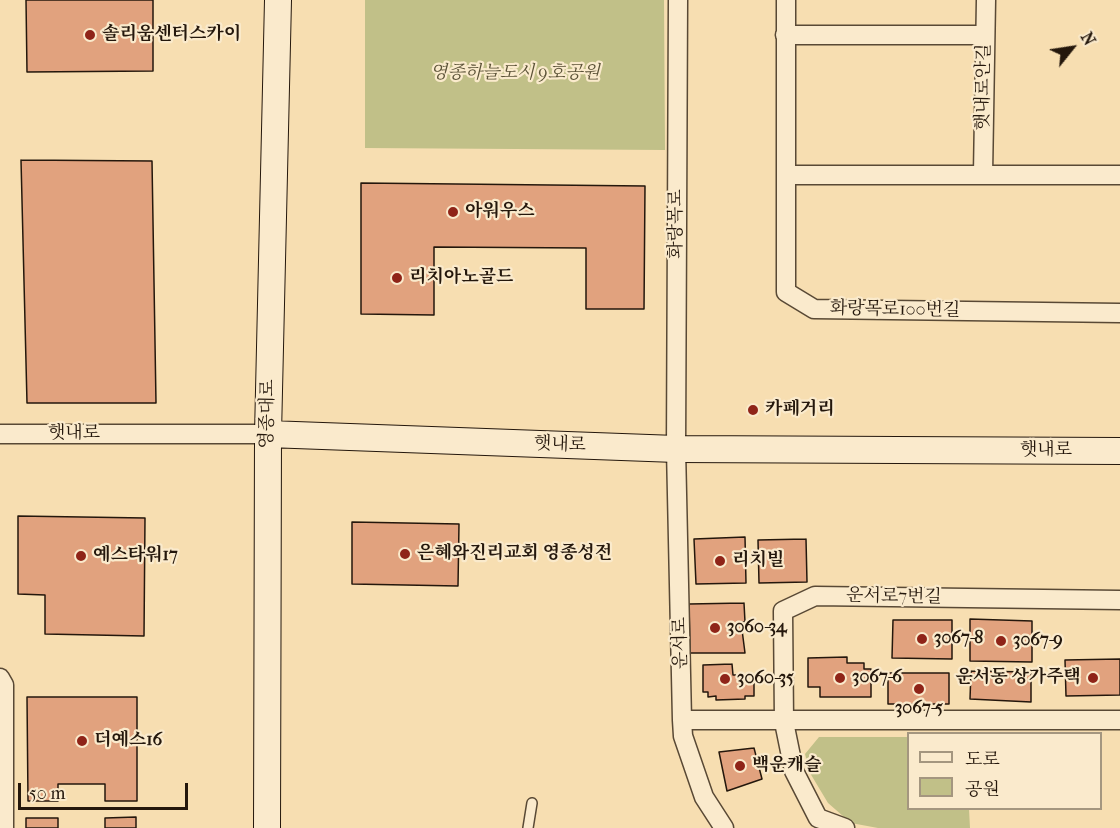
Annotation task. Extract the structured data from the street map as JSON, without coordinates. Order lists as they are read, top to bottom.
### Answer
{
  "streets": {
    "main road": ["영종대로", "햇내로"],
    "street": [
      "햇내로안길",
      "화랑목로",
      "화랑목로100번길",
      "운서로7번길",
      "운서로"
    ]
  },
  "crossings": [
    ["화랑목로", "햇내로"],
    ["화랑목로", "운서로"],
    ["영종대로", "햇내로"],
    ["햇내로", "운서로"]
  ],
  "parks": ["영종하늘도시 9호공원"],
  "places": [
    "솔리움센터스카이",
    "아워우스",
    "리치아노골드",
    "카페거리",
    "은혜와진리교회 영종성전",
    "예스타워17",
    "리치빌",
    "3060-34",
    "3067-8",
    "3067-9",
    "3067-6",
    "운서동 상가주택",
    "3060-35",
    "3067-5",
    "더예스16",
    "백운캐슬"
  ],
  "legend": ["도로", "공원"],
  "scale_bar": "50 m",
  "north": "top right"
}
